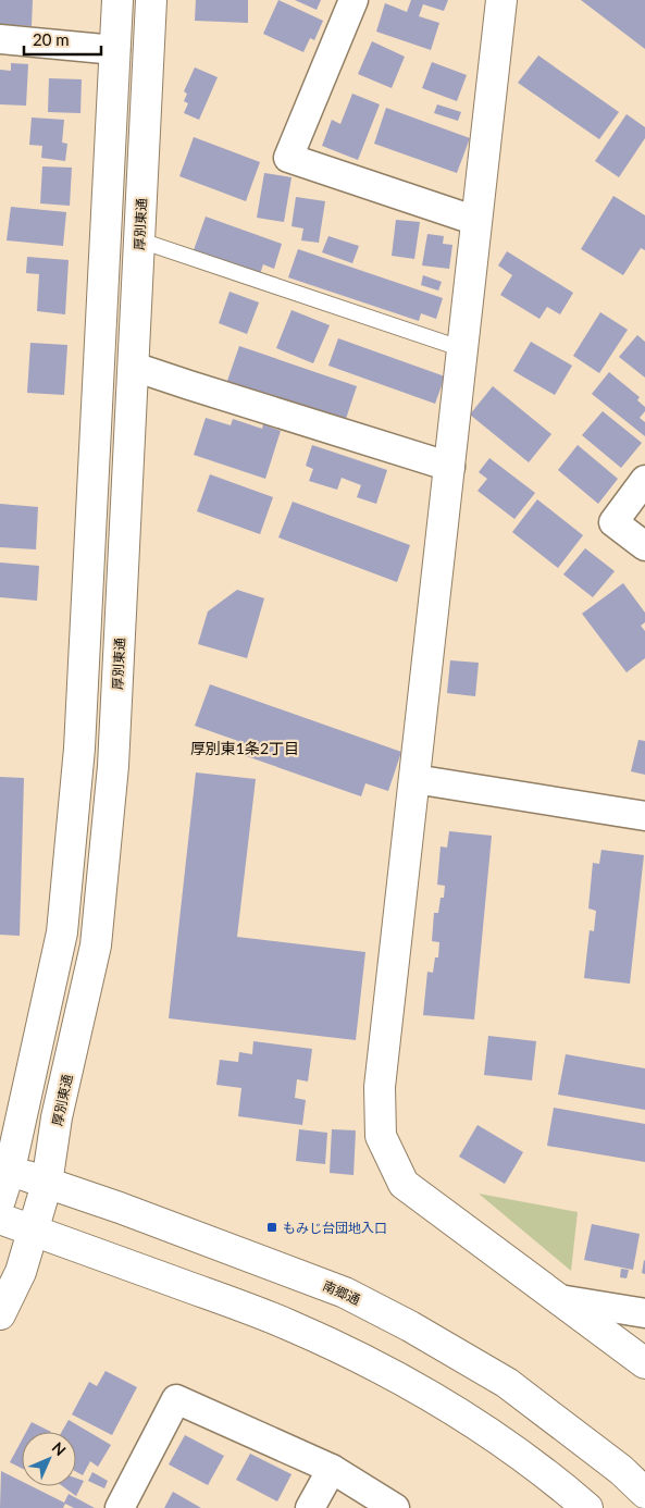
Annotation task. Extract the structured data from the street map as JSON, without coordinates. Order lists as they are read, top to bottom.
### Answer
{
  "streets": {
    "street": ["厚別東通", "南郷通"]
  },
  "crossings": [
    ["厚別東通", "南郷通"]
  ],
  "districts": ["厚別東1条2丁目"],
  "places": {
    "transit": ["もみじ台団地入口"]
  },
  "scale_bar": "20 m",
  "north": "top right"
}
